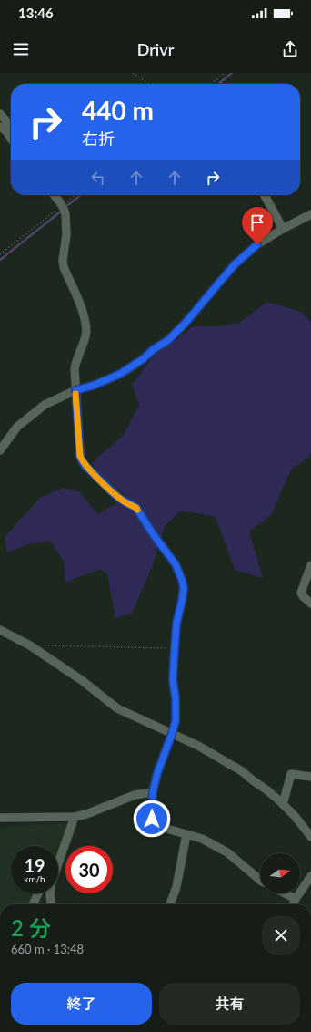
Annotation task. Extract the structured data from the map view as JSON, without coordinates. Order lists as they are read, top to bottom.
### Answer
{
  "north": "right",
  "page": {
    "status": "13:46",
    "header": "Drivr",
    "turn": ["440 m", "右折"],
    "speed": "19 km/h",
    "limit": "30",
    "heading": ["2 分", "660 m · 13:48"],
    "buttons": ["終了", "共有"]
  }
}
